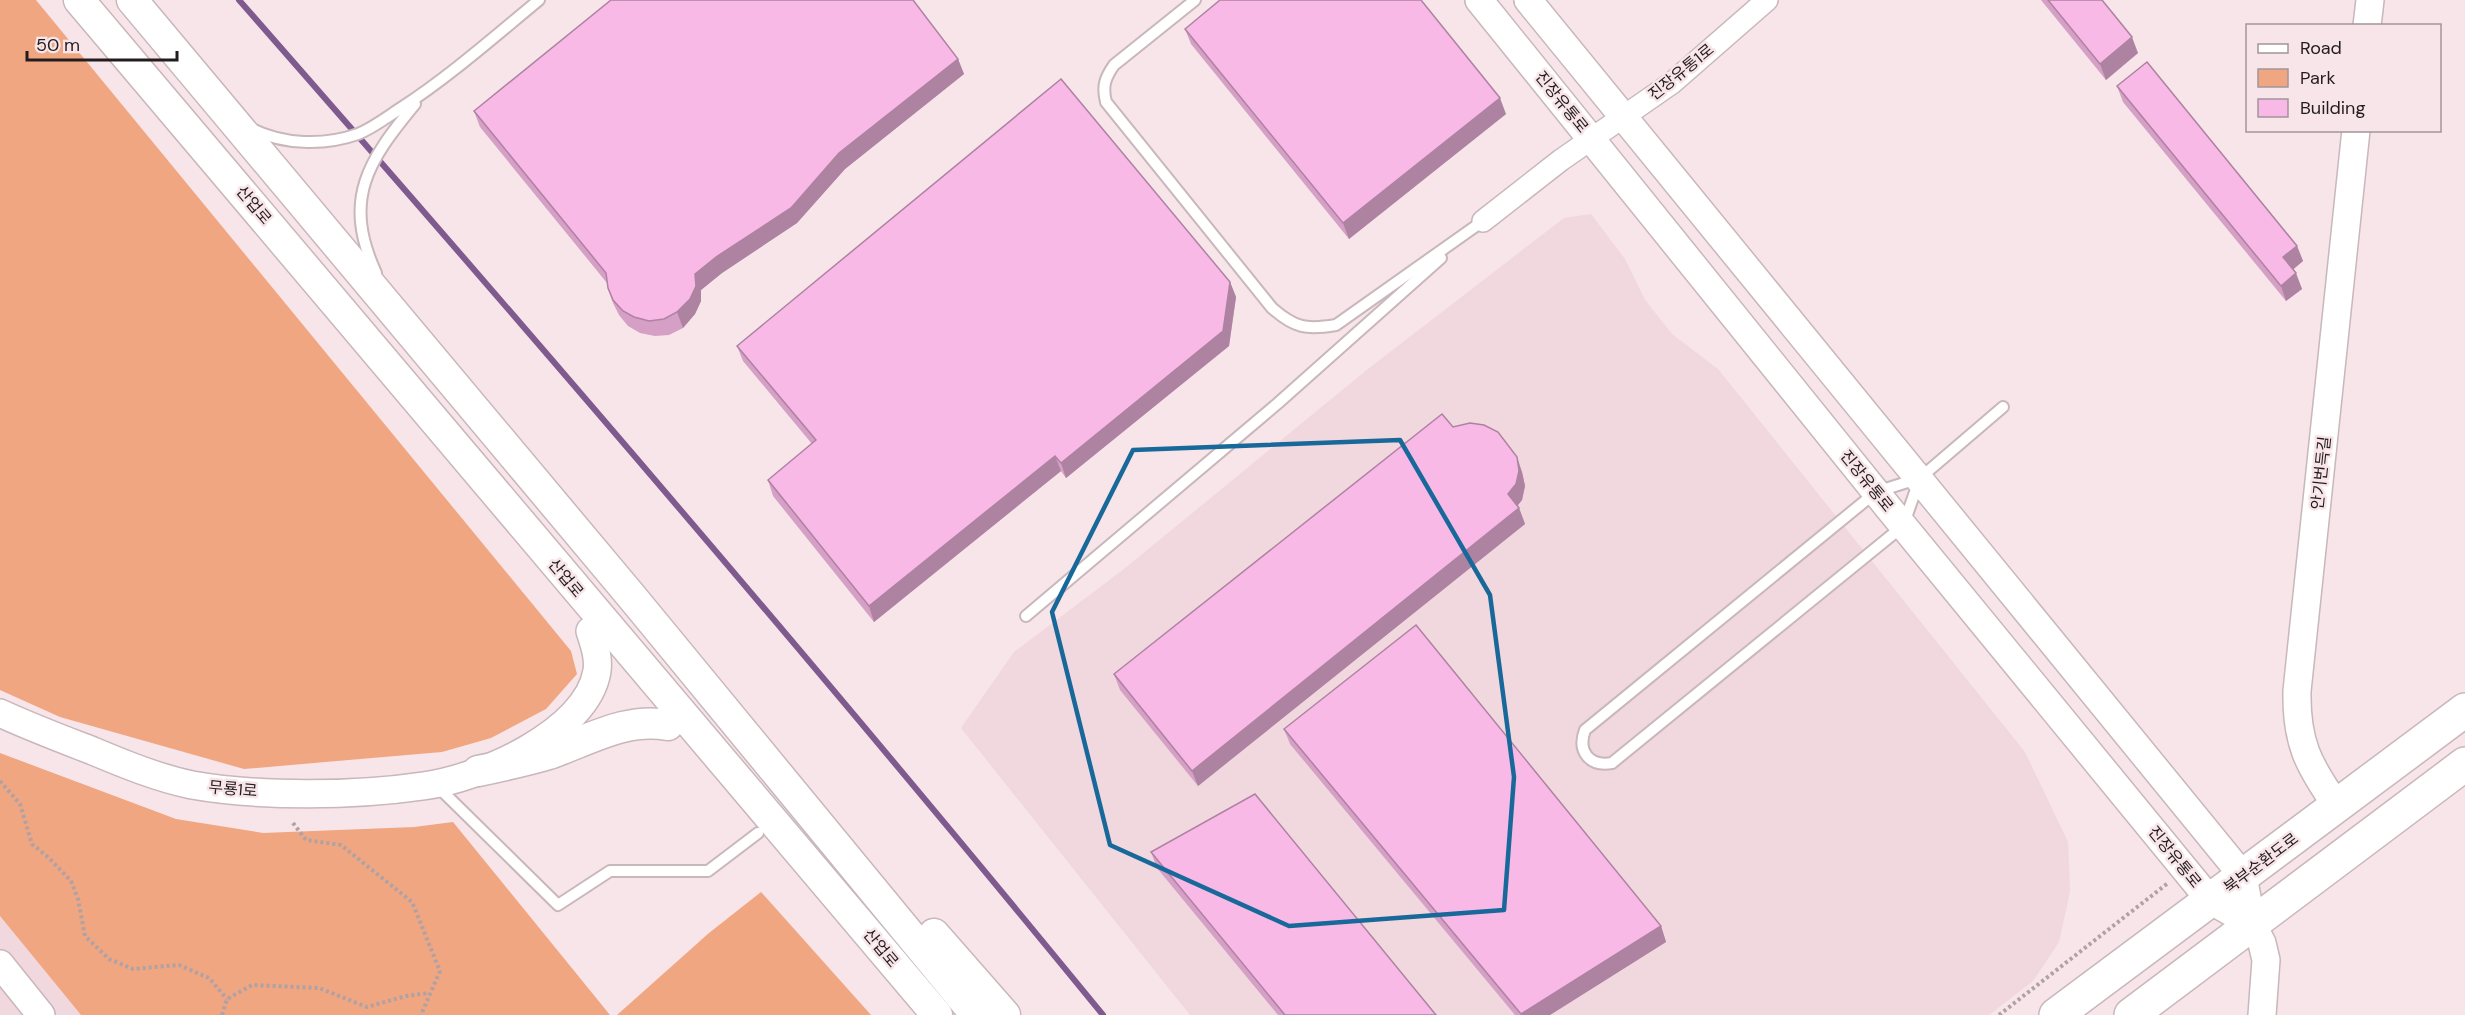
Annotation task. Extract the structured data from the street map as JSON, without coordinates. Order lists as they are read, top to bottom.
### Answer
{
  "streets": {
    "main road": ["산업로", "북부순환도로"],
    "street": [
      "진장유통1로",
      "진장유통로",
      "안기번득길",
      "무룡1로"
    ]
  },
  "crossings": [
    ["진장유통1로", "진장유통로"],
    ["진장유통로", "북부순환도로"],
    ["산업로", "무룡1로"],
    ["안기번득길", "북부순환도로"]
  ],
  "legend": ["Road", "Park", "Building"],
  "scale_bar": "50 m"
}
